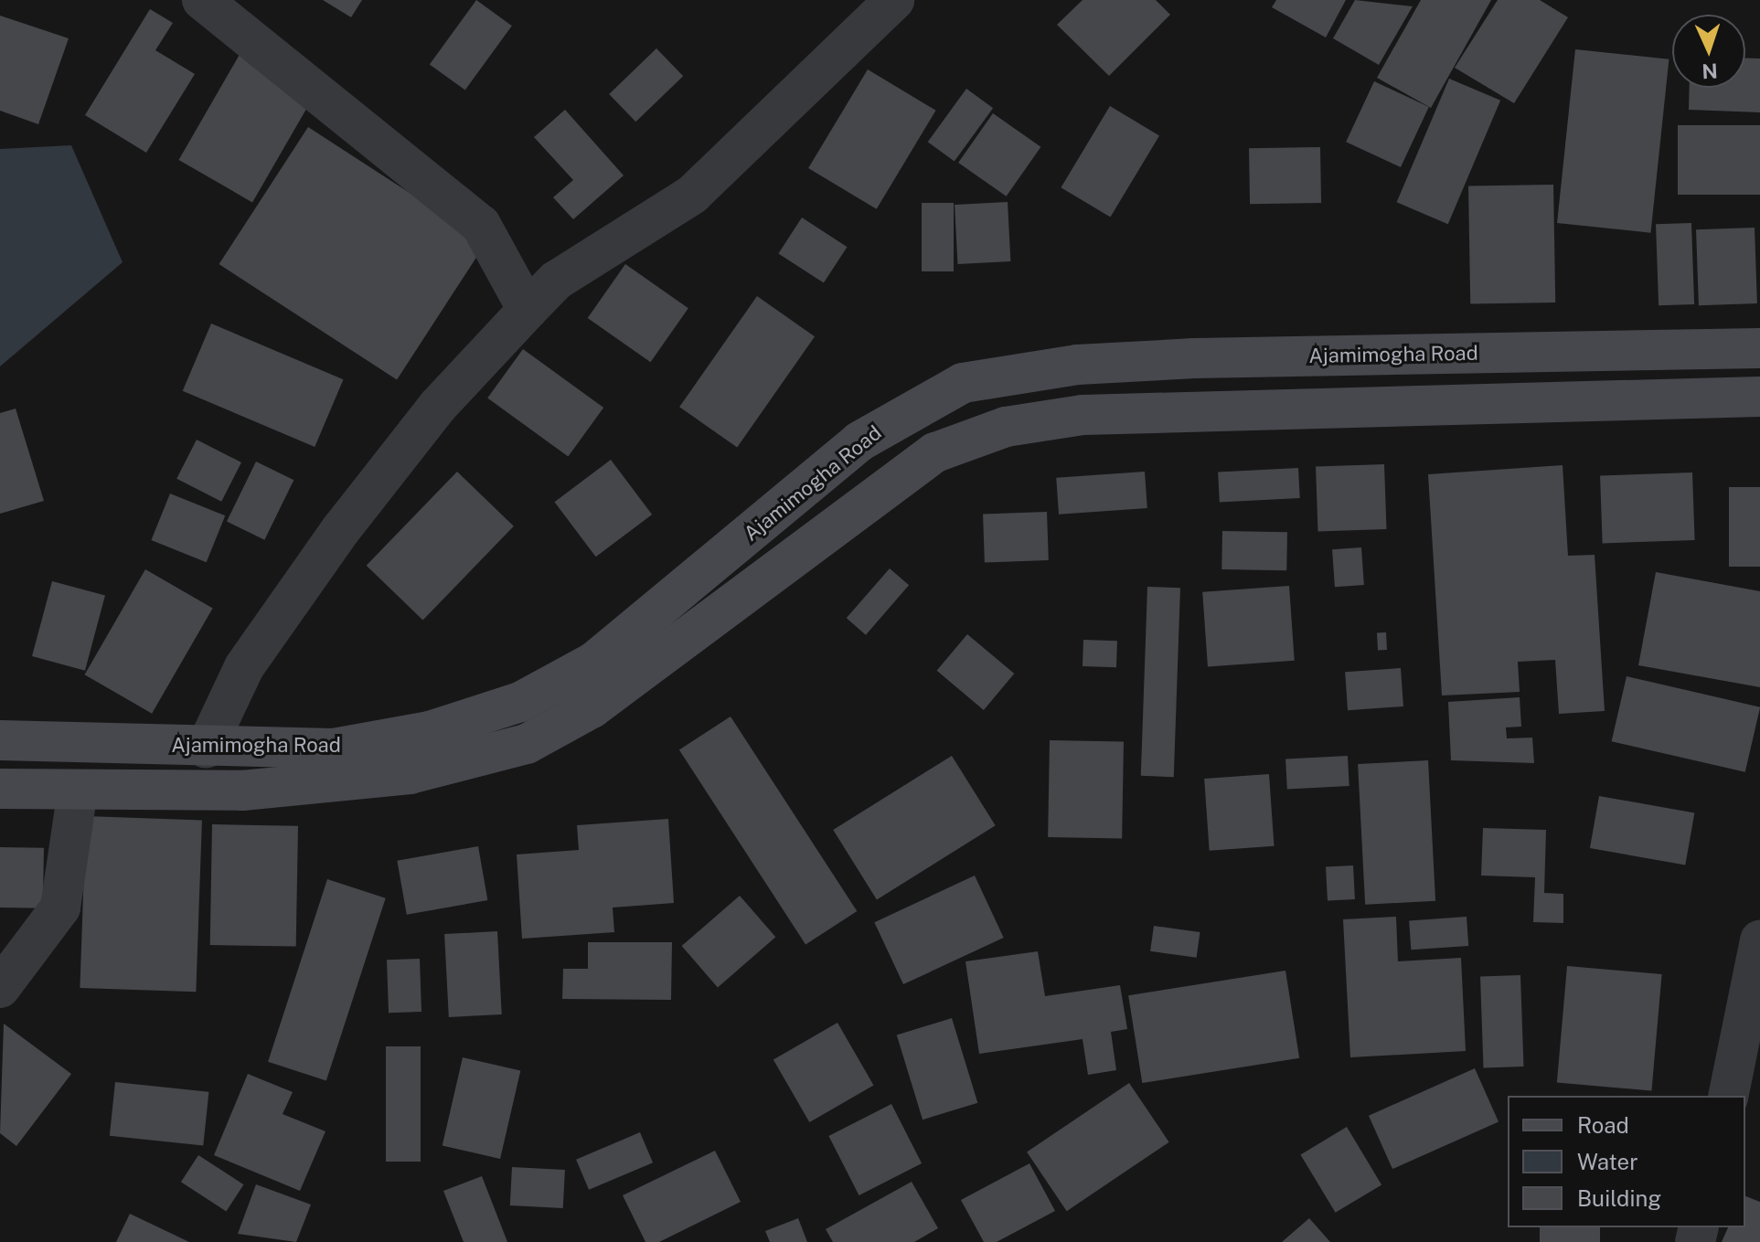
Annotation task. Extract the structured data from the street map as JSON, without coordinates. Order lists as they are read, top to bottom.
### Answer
{
  "streets": {
    "main road": ["Ajamimogha Road"]
  },
  "legend": ["Road", "Water", "Building"],
  "north": "bottom"
}
